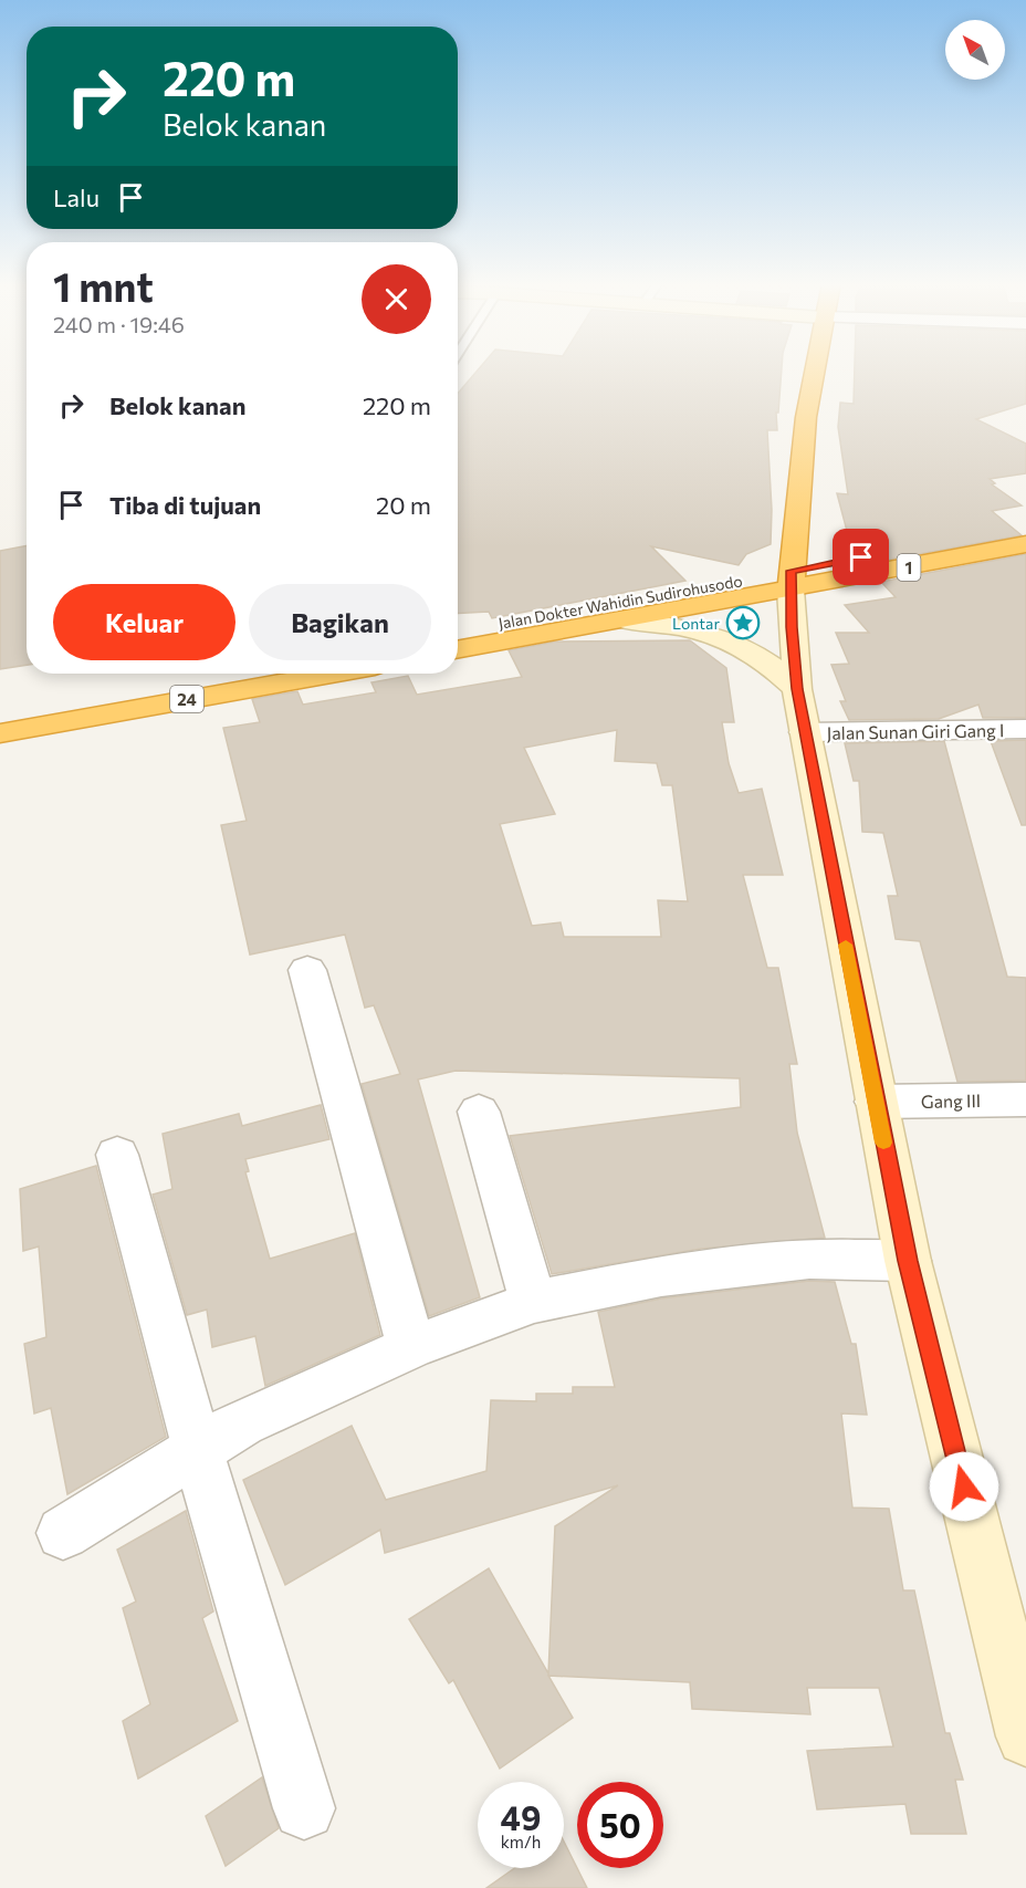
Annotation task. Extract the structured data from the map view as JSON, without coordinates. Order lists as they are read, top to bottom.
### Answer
{
  "streets": {
    "highway": ["1", "Jalan Dokter Wahidin Sudirohusodo", "24"],
    "street": ["Jalan Sunan Giri Gang I", "Gang III"]
  },
  "crossings": [
    ["1", "Jalan Dokter Wahidin Sudirohusodo"]
  ],
  "places": {
    "place": ["Lontar"]
  },
  "north": "top left",
  "page": {
    "turn": ["220 m", "Belok kanan"],
    "then": "Lalu",
    "heading": ["1 mnt", "240 m · 19:46"],
    "list": [
      {
        "name": "Belok kanan",
        "value": "220 m"
      },
      {
        "name": "Tiba di tujuan",
        "value": "20 m"
      }
    ],
    "buttons": ["Keluar", "Bagikan"],
    "speed": "49 km/h",
    "limit": "50"
  }
}
